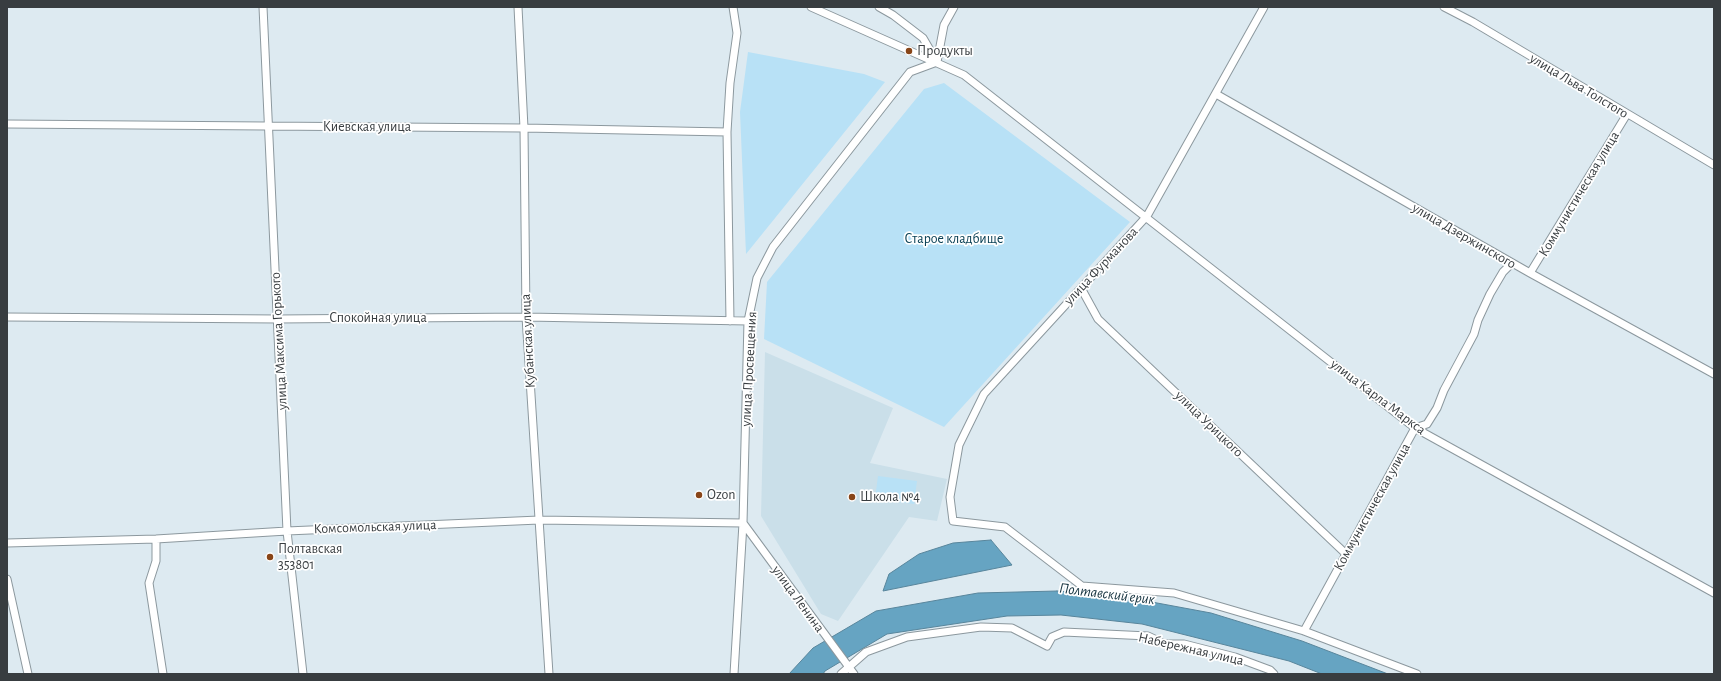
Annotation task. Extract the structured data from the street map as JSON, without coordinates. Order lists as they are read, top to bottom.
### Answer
{
  "streets": {
    "street": [
      "улица Льва Толстого",
      "Киевская улица",
      "Коммунистическая улица",
      "улица Дзержинского",
      "улица Фурманова",
      "Спокойная улица",
      "улица Максима Горького",
      "Кубанская улица",
      "улица Просвещения",
      "улица Карла Маркса",
      "улица Урицкого",
      "Комсомольская улица",
      "улица Ленина",
      "Набережная улица"
    ]
  },
  "crossings": [
    ["улица Льва Толстого", "Коммунистическая улица"],
    ["Киевская улица", "улица Максима Горького"],
    ["Киевская улица", "Кубанская улица"],
    ["Киевская улица", "улица Просвещения"],
    ["Коммунистическая улица", "улица Дзержинского"],
    ["Коммунистическая улица", "улица Фурманова"],
    ["Коммунистическая улица", "улица Карла Маркса"],
    ["Коммунистическая улица", "улица Урицкого"],
    ["улица Дзержинского", "улица Фурманова"],
    ["улица Фурманова", "улица Карла Маркса"],
    ["улица Фурманова", "улица Урицкого"],
    ["Спокойная улица", "улица Максима Горького"],
    ["Спокойная улица", "Кубанская улица"],
    ["Спокойная улица", "улица Просвещения"],
    ["улица Максима Горького", "Комсомольская улица"],
    ["Кубанская улица", "Комсомольская улица"],
    ["улица Просвещения", "улица Карла Маркса"],
    ["улица Просвещения", "Комсомольская улица"],
    ["улица Просвещения", "улица Ленина"],
    ["Комсомольская улица", "улица Ленина"],
    ["улица Ленина", "Набережная улица"]
  ],
  "water": ["Полтавский ерик"],
  "parks": ["Старое кладбище"],
  "places": [
    "Продукты",
    "Ozon",
    "Школа №4",
    "Полтавская 353801"
  ]
}
